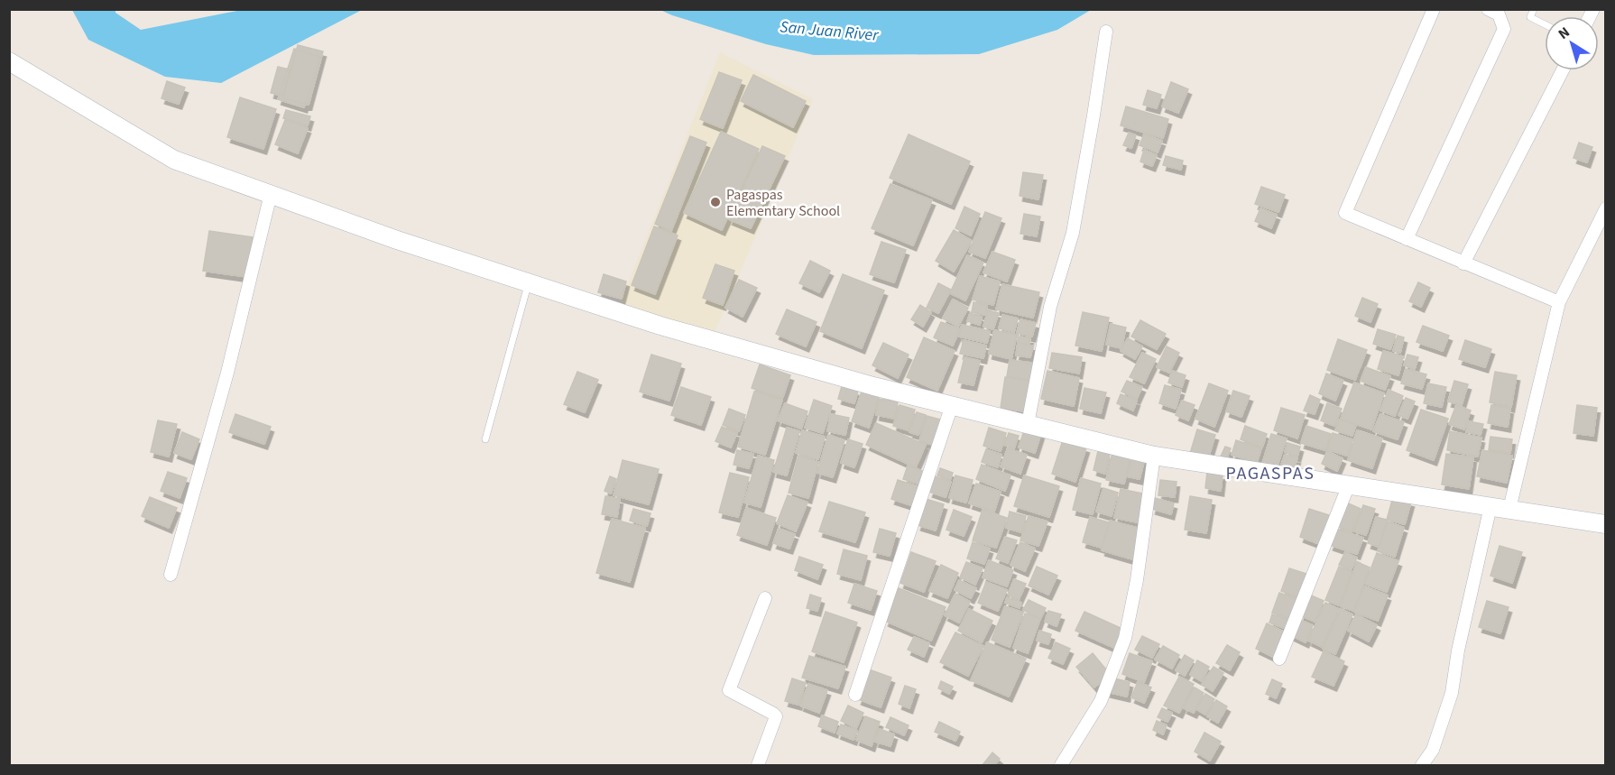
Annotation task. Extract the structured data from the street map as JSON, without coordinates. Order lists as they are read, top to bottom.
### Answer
{
  "districts": ["PAGASPAS"],
  "water": ["San Juan River"],
  "places": ["Pagaspas Elementary School"],
  "north": "top left"
}
